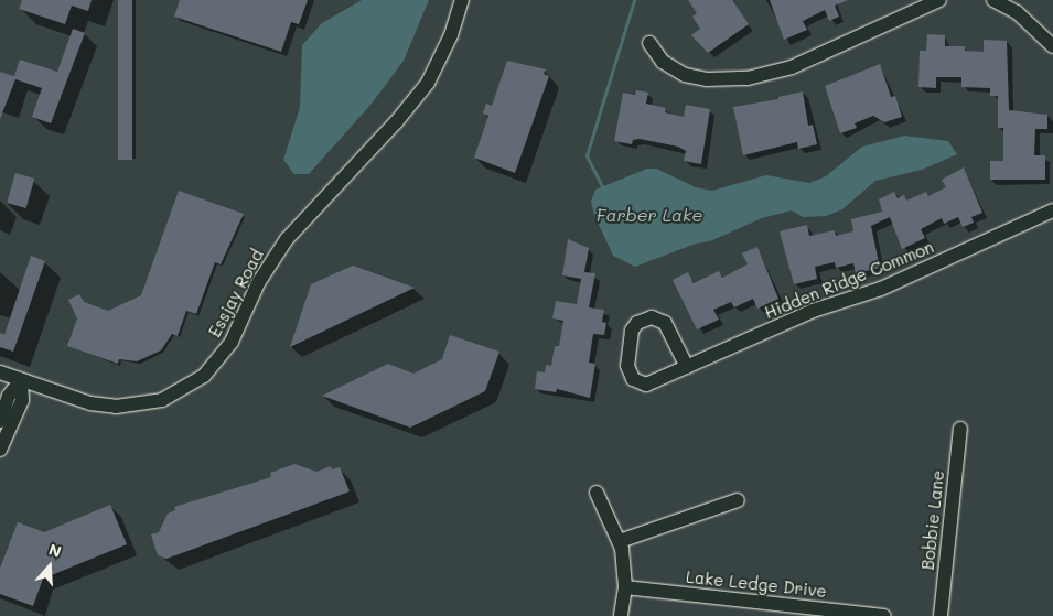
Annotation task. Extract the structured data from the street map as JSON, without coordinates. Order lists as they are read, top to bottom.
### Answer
{
  "streets": {
    "street": [
      "Hidden Ridge Common",
      "Essjay Road",
      "Bobbie Lane",
      "Lake Ledge Drive"
    ]
  },
  "water": ["Farber Lake"],
  "north": "top"
}
